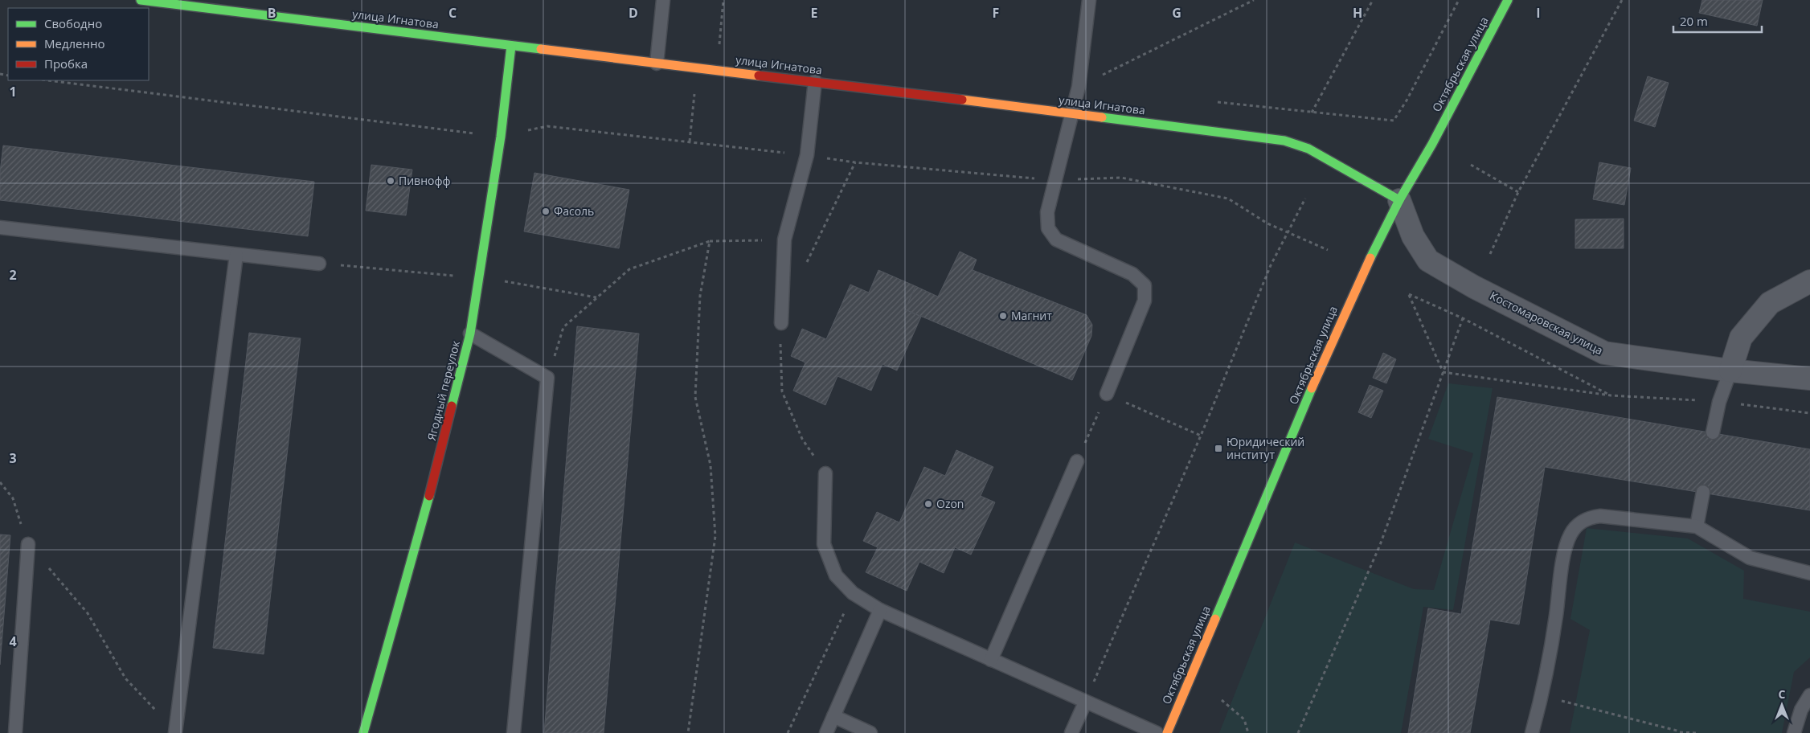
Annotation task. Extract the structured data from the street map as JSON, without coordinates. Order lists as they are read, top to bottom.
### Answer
{
  "streets": {
    "main road": ["улица Игнатова", "Октябрьская улица", "Ягодный переулок"],
    "street": ["Костомаровская улица"]
  },
  "crossings": [
    ["улица Игнатова", "Октябрьская улица"],
    ["улица Игнатова", "Костомаровская улица"],
    ["улица Игнатова", "Ягодный переулок"],
    ["Октябрьская улица", "Костомаровская улица"]
  ],
  "places": {
    "other": [
      "Пивнофф",
      "Фасоль",
      "Магнит",
      "Ozon"
    ],
    "transit": ["Юридический институт"]
  },
  "legend": ["Свободно", "Медленно", "Пробка"],
  "scale_bar": "20 m",
  "north": "top",
  "grid": {
    "columns": [
      "B",
      "C",
      "D",
      "E",
      "F",
      "G",
      "H",
      "I"
    ],
    "rows": [
      "1",
      "2",
      "3",
      "4"
    ]
  }
}
